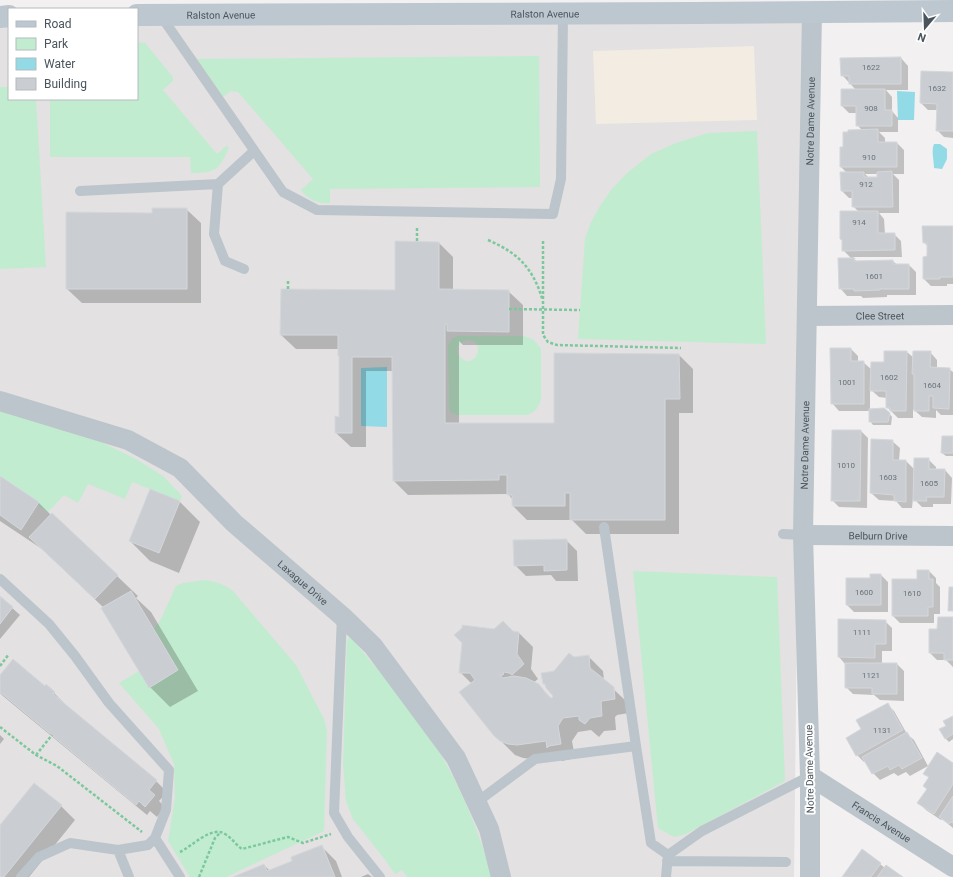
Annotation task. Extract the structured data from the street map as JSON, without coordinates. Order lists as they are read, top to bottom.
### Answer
{
  "streets": {
    "main road": ["Ralston Avenue"],
    "street": [
      "Notre Dame Avenue",
      "Clee Street",
      "Belburn Drive",
      "Laxague Drive",
      "Francis Avenue"
    ]
  },
  "crossings": [
    ["Ralston Avenue", "Notre Dame Avenue"],
    ["Notre Dame Avenue", "Clee Street"],
    ["Notre Dame Avenue", "Belburn Drive"],
    ["Notre Dame Avenue", "Francis Avenue"]
  ],
  "house_numbers": [
    "1622",
    "1632",
    "908",
    "910",
    "912",
    "914",
    "1601",
    "1602",
    "1001",
    "1604",
    "1010",
    "1603",
    "1605",
    "1600",
    "1610",
    "1111",
    "1121",
    "1131"
  ],
  "legend": [
    "Road",
    "Park",
    "Water",
    "Building"
  ],
  "north": "bottom"
}
